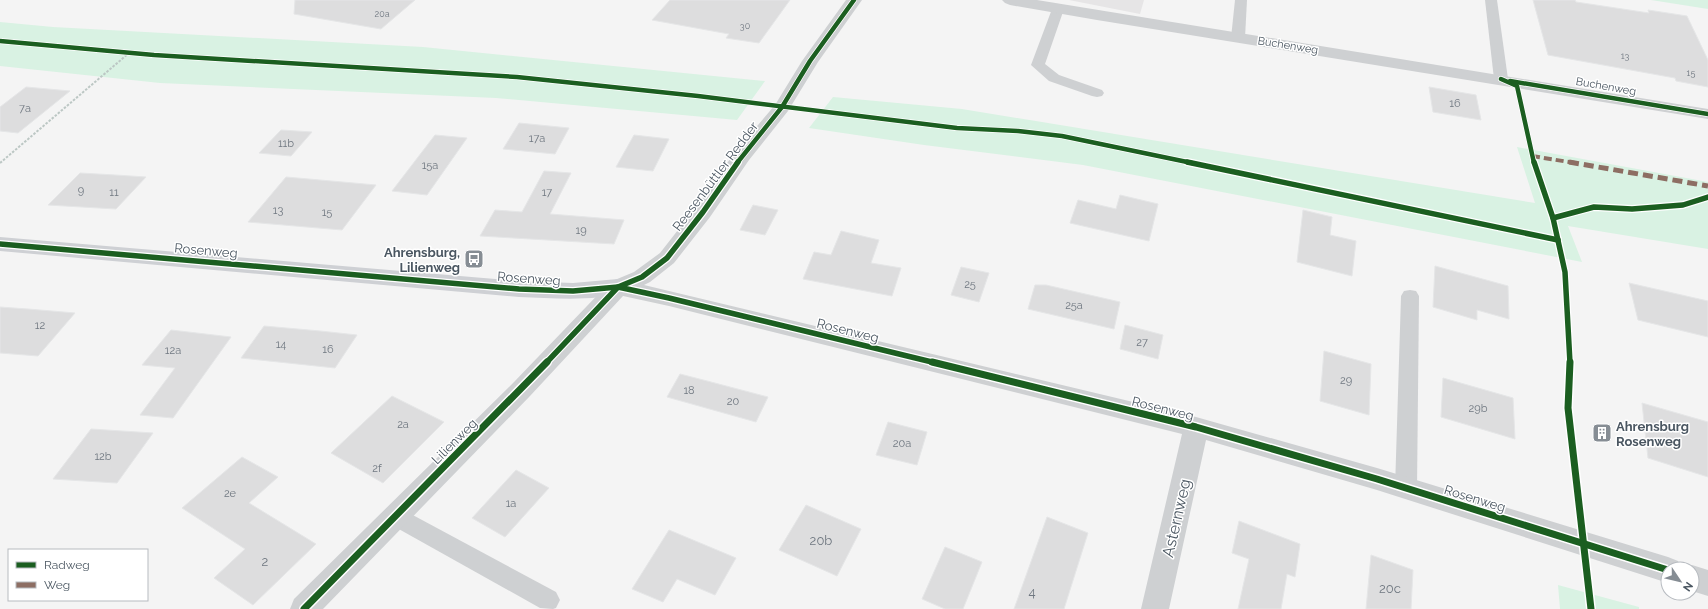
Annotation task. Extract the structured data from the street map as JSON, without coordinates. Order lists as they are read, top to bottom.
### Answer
{
  "streets": {
    "street": [
      "Buchenweg",
      "Reesenbüttler Redder",
      "Rosenweg",
      "Lilienweg",
      "Asternweg"
    ]
  },
  "crossings": [
    ["Reesenbüttler Redder", "Rosenweg"],
    ["Reesenbüttler Redder", "Lilienweg"],
    ["Rosenweg", "Lilienweg"],
    ["Rosenweg", "Asternweg"]
  ],
  "places": {
    "bus stop": ["Ahrensburg, Lilienweg"],
    "building": ["Ahrensburg Rosenweg"]
  },
  "house_numbers": [
    "20a",
    "30",
    "13",
    "15",
    "16",
    "7a",
    "17a",
    "11b",
    "15a",
    "9",
    "11",
    "17",
    "13",
    "15",
    "19",
    "25",
    "25a",
    "12",
    "27",
    "14",
    "16",
    "12a",
    "29",
    "18",
    "20",
    "29b",
    "2a",
    "20a",
    "12b",
    "2f",
    "2e",
    "1a",
    "20b",
    "2",
    "20c",
    "4"
  ],
  "legend": ["Radweg", "Weg"],
  "north": "bottom right"
}
